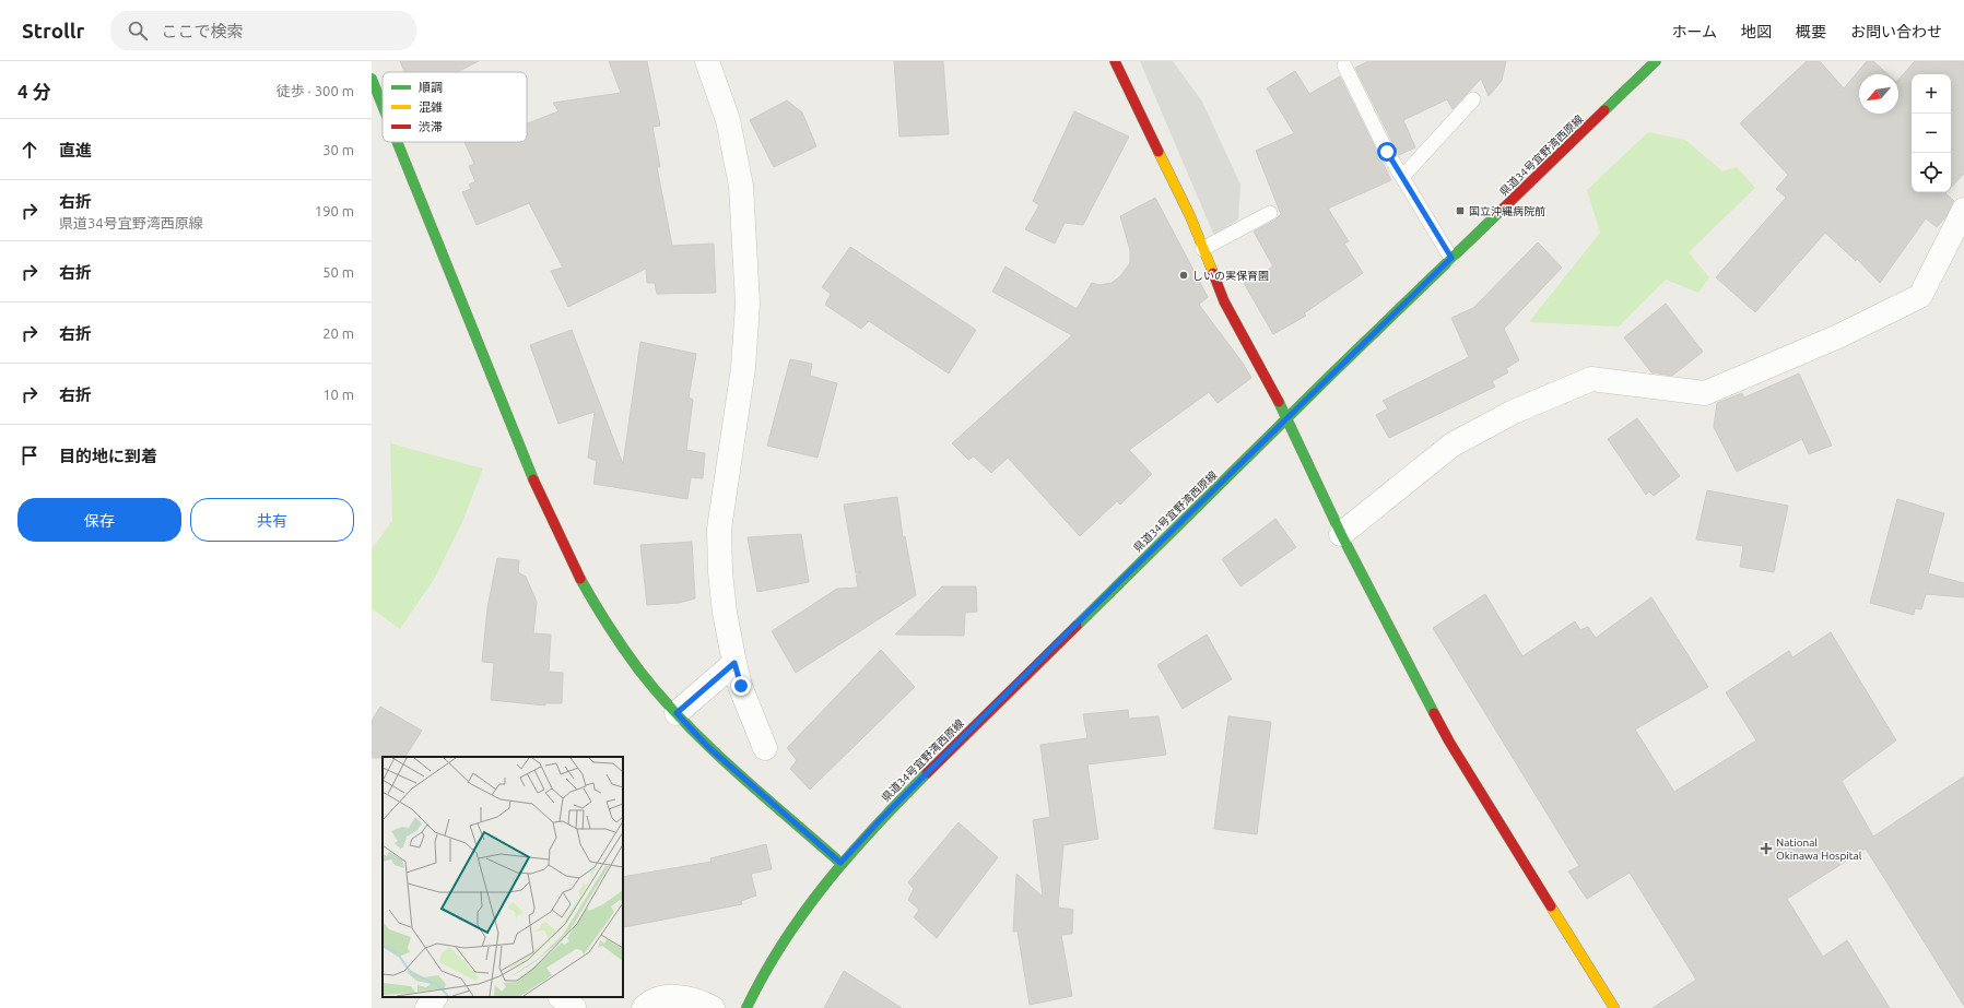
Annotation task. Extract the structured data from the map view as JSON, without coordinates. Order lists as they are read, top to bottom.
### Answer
{
  "streets": {
    "street": ["県道34号宜野湾西原線"]
  },
  "places": {
    "transit": ["国立沖縄病院前"],
    "other": ["しいの実保育園"],
    "health": ["National Okinawa Hospital"]
  },
  "legend": ["順調", "混雑", "渋滞"],
  "north": "bottom left",
  "page": {
    "header": "Strollr",
    "search": "ここで検索",
    "nav": [
      "ホーム",
      "地図",
      "概要",
      "お問い合わせ"
    ],
    "heading": ["4 分", "徒歩 · 300 m"],
    "map_buttons": ["+", "−"],
    "list": [
      ["直進", "30 m"],
      ["右折", "県道34号宜野湾西原線", "190 m"],
      ["右折", "50 m"],
      ["右折", "20 m"],
      ["右折", "10 m"],
      "目的地に到着"
    ],
    "buttons": ["保存", "共有"]
  }
}
